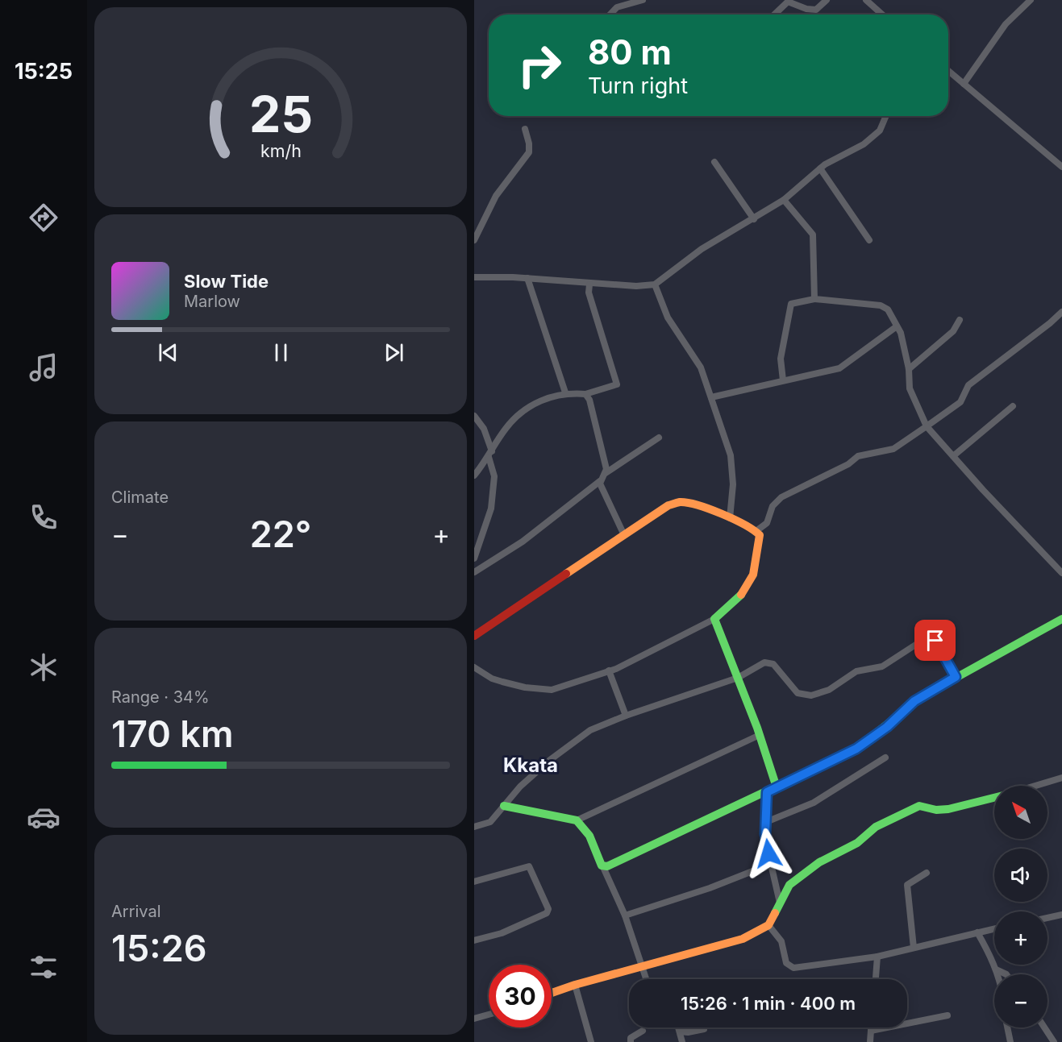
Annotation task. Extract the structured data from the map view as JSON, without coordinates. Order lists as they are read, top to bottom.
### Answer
{
  "districts": ["Kkata"],
  "north": "top left",
  "page": {
    "tabs": "15:25",
    "turn": ["80 m", "Turn right"],
    "song": ["Slow Tide", "Marlow"],
    "tile": [
      "Climate",
      ["Range · 34%", "170 km"],
      ["Arrival", "15:26"]
    ],
    "heat": ["−", "22°", "+"],
    "map_buttons": ["+", "−"],
    "limit": "30",
    "trip": "15:26 · 1 min · 400 m",
    "gauge": ["25", "km/h"]
  }
}
